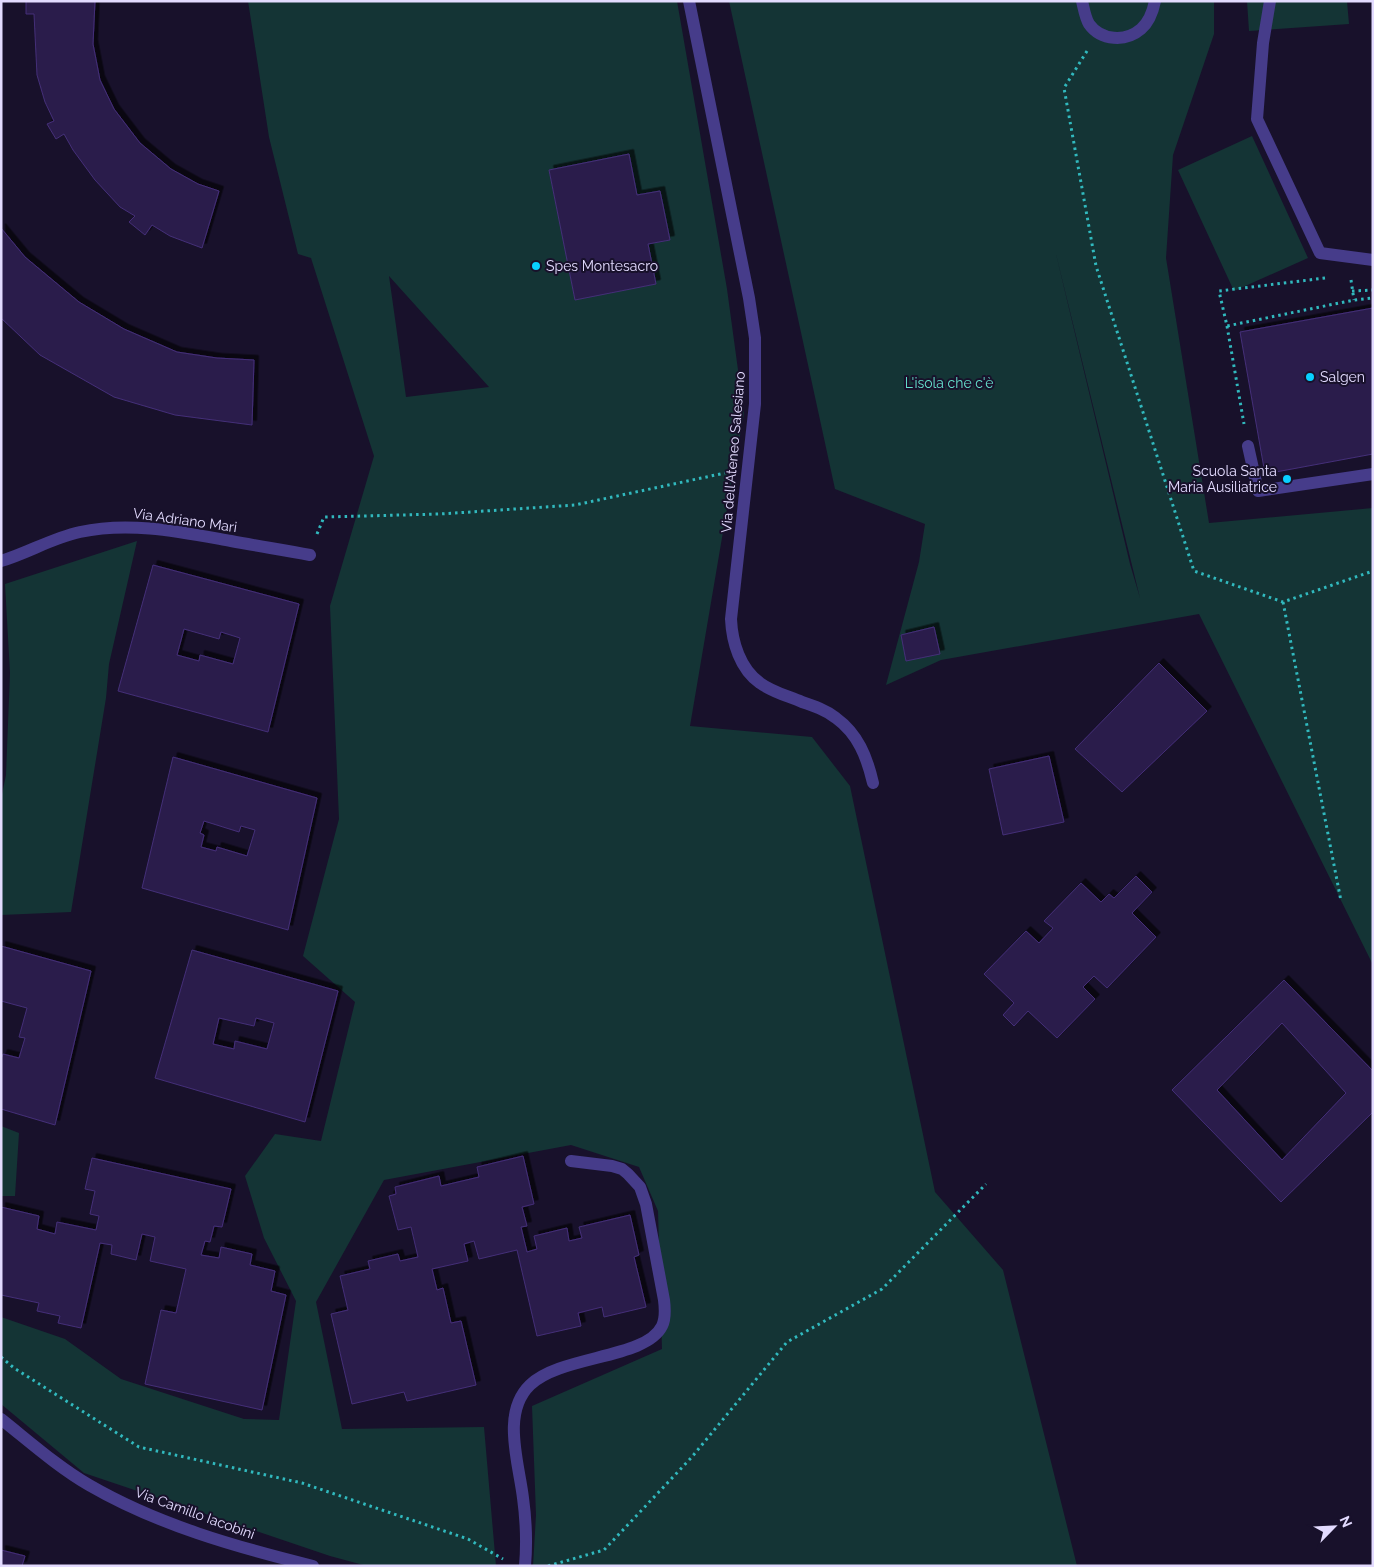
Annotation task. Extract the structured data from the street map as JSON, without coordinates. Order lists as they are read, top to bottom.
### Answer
{
  "streets": {
    "street": ["Via dell'Ateneo Salesiano", "Via Adriano Mari", "Via Camillo Iacobini"]
  },
  "parks": ["L'isola che c'è"],
  "places": ["Spes Montesacro", "Salgen", "Scuola Santa Maria Ausiliatrice"],
  "north": "top right"
}
